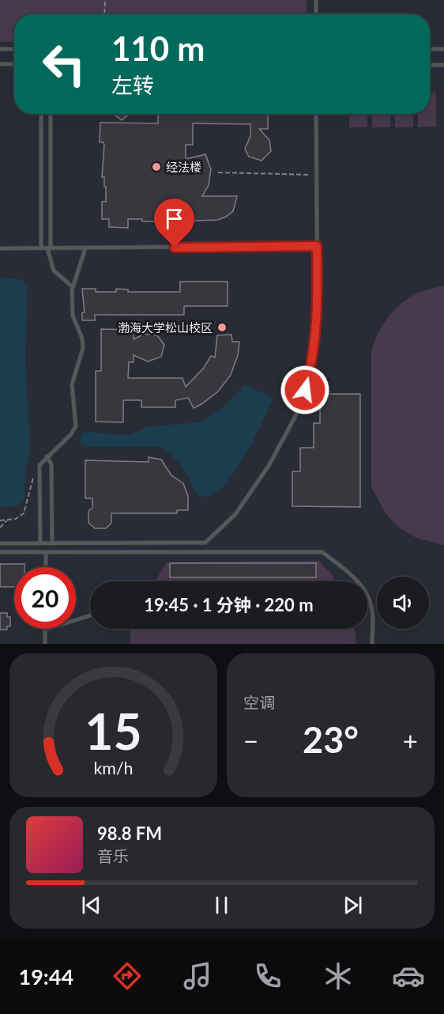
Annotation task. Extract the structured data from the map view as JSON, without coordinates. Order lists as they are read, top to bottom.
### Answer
{
  "places": ["经法楼", "渤海大学松山校区"],
  "page": {
    "turn": ["110 m", "左转"],
    "limit": "20",
    "trip": "19:45 · 1 分钟 · 220 m",
    "tile": "空调",
    "heat": ["−", "23°", "+"],
    "song": ["98.8 FM", "音乐"],
    "tabs": "19:44",
    "gauge": ["15", "km/h"]
  }
}
